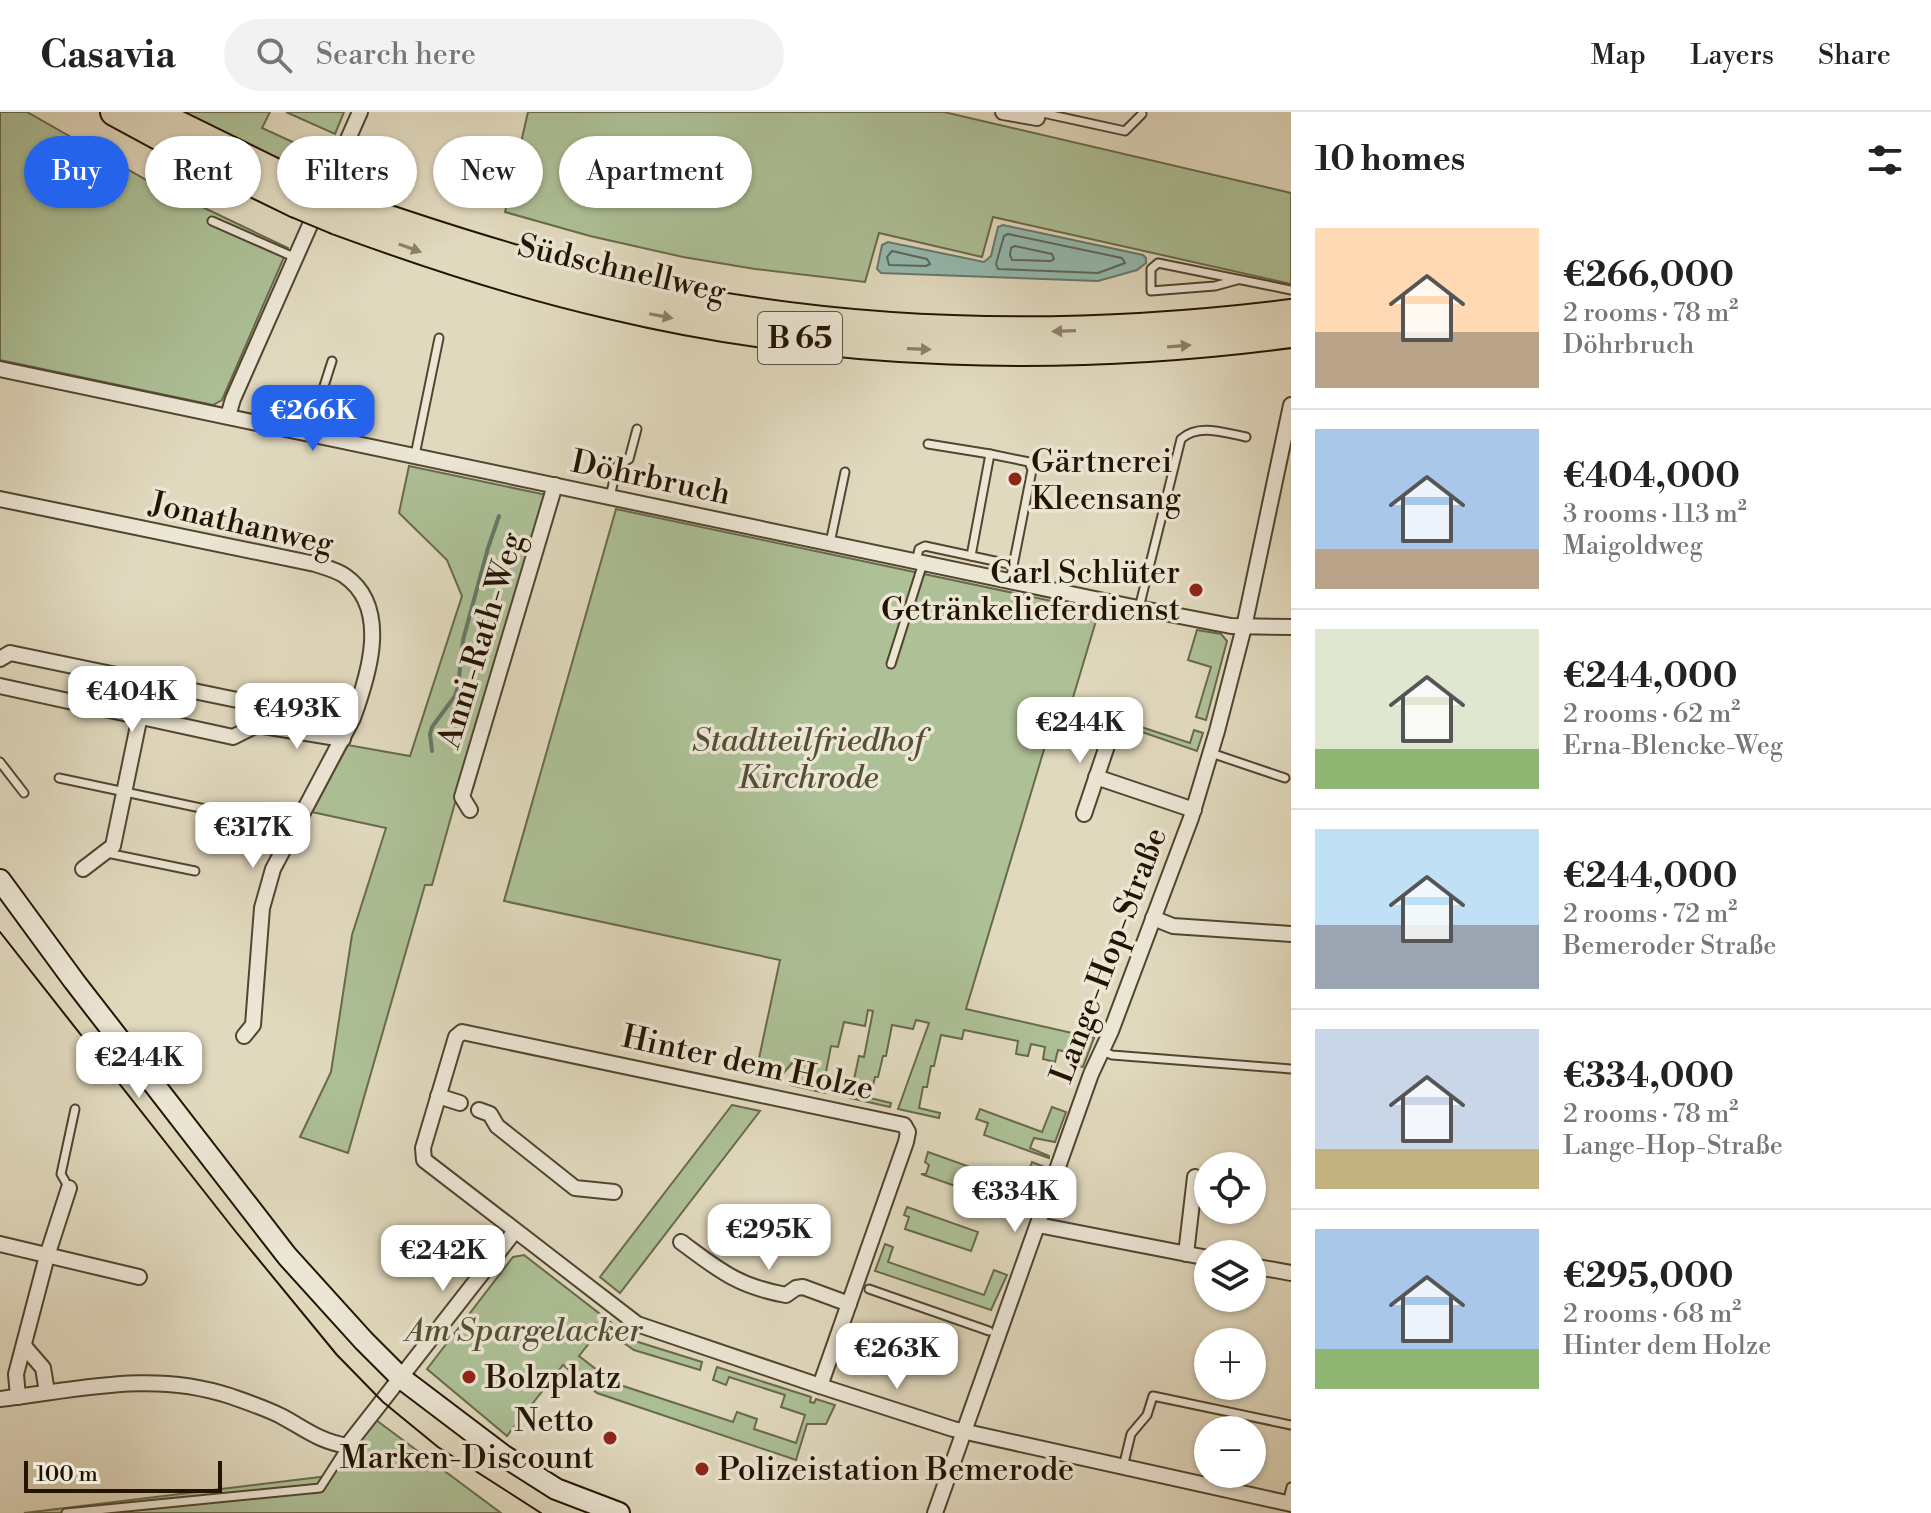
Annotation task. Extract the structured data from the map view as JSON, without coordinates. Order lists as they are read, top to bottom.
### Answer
{
  "streets": {
    "highway": ["Südschnellweg", "B 65"],
    "street": [
      "Döhrbruch",
      "Jonathanweg",
      "Anni-Rath-Weg",
      "Lange-Hop-Straße",
      "Hinter dem Holze"
    ]
  },
  "crossings": [
    ["Döhrbruch", "Anni-Rath-Weg"],
    ["Döhrbruch", "Lange-Hop-Straße"],
    ["Lange-Hop-Straße", "Hinter dem Holze"]
  ],
  "parks": ["Stadtteilfriedhof Kirchrode", "Am Spargelacker"],
  "places": [
    "Gärtnerei Kleensang",
    "Carl Schlüter Getränkelieferdienst",
    "Bolzplatz",
    "Netto Marken-Discount",
    "Polizeistation Bemerode"
  ],
  "scale_bar": "100 m",
  "page": {
    "header": "Casavia",
    "search": "Search here",
    "nav": ["Map", "Layers", "Share"],
    "heading": "10 homes",
    "chip": [
      "Buy",
      "Rent",
      "Filters",
      "New",
      "Apartment"
    ],
    "list": [
      {
        "name": "€266,000",
        "note": "2 rooms · 78 m² · Döhrbruch"
      },
      {
        "name": "€404,000",
        "note": "3 rooms · 113 m² · Maigoldweg"
      },
      {
        "name": "€244,000",
        "note": "2 rooms · 62 m² · Erna-Blencke-Weg"
      },
      {
        "name": "€244,000",
        "note": "2 rooms · 72 m² · Bemeroder Straße"
      },
      {
        "name": "€334,000",
        "note": "2 rooms · 78 m² · Lange-Hop-Straße"
      },
      {
        "name": "€295,000",
        "note": "2 rooms · 68 m² · Hinter dem Holze"
      }
    ],
    "price": [
      "€266K",
      "€404K",
      "€493K",
      "€244K",
      "€317K",
      "€244K",
      "€334K",
      "€295K",
      "€242K",
      "€263K"
    ],
    "map_buttons": ["+", "−"],
    "scale": "100 m"
  }
}
